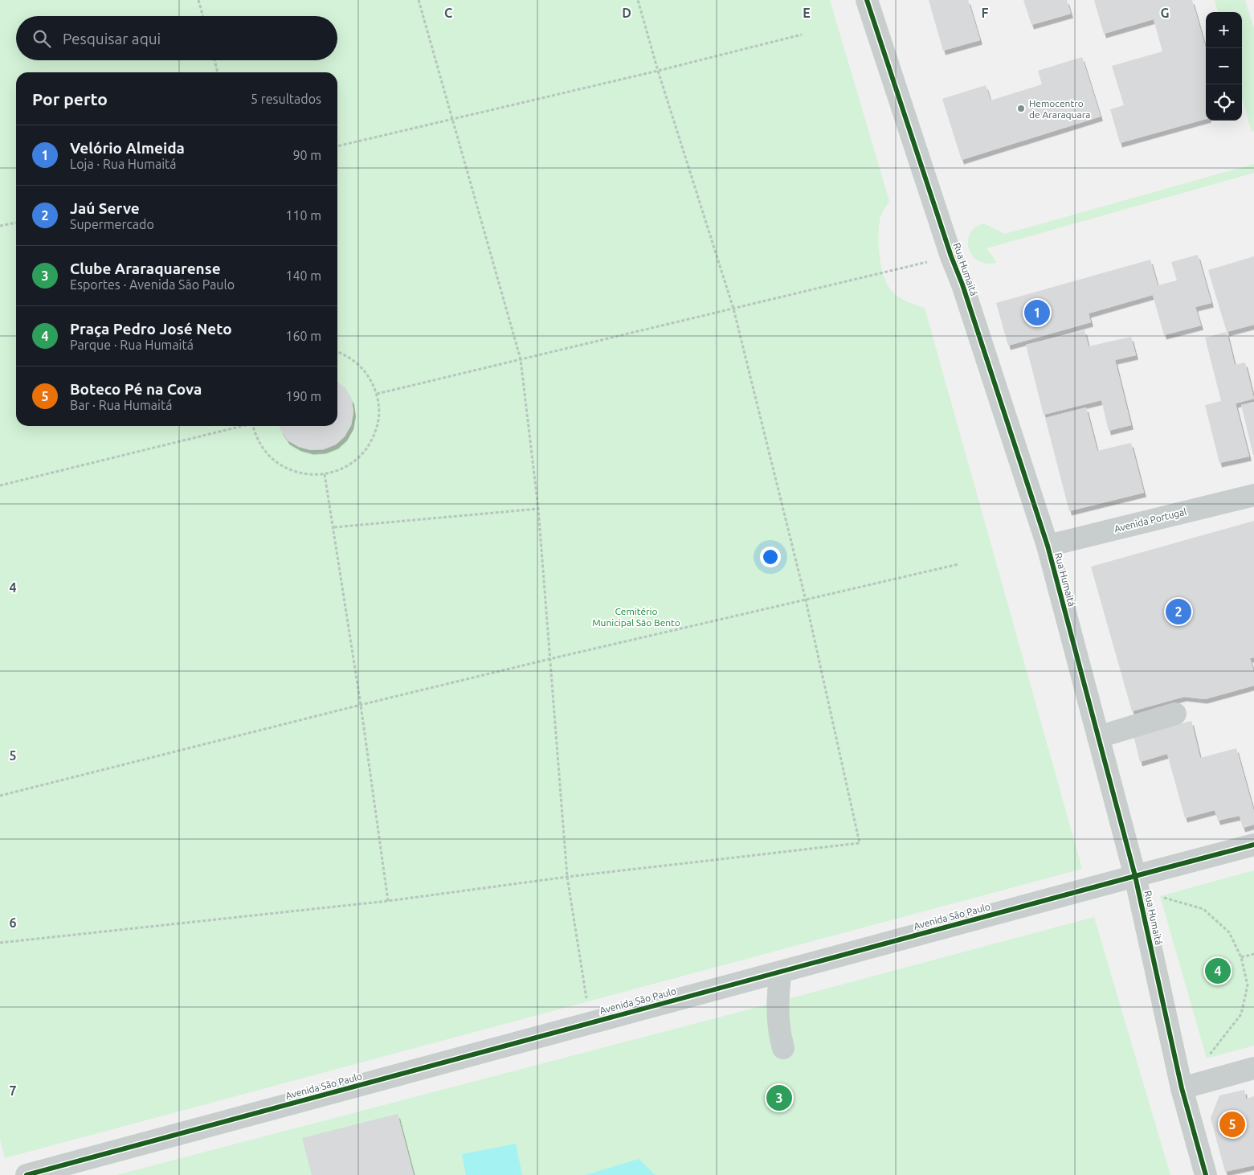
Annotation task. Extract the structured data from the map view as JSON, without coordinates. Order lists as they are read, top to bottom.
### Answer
{
  "streets": {
    "street": ["Rua Humaitá", "Avenida Portugal", "Avenida São Paulo"]
  },
  "crossings": [
    ["Rua Humaitá", "Avenida Portugal"],
    ["Rua Humaitá", "Avenida São Paulo"]
  ],
  "parks": ["Cemitério Municipal São Bento"],
  "places": ["Hemocentro de Araraquara"],
  "page": {
    "map_buttons": ["+", "−"],
    "search": "Pesquisar aqui",
    "heading": ["Por perto", "5 resultados"],
    "list": [
      {
        "mark": "1",
        "name": "Velório Almeida",
        "note": "Loja · Rua Humaitá",
        "value": "90 m"
      },
      {
        "mark": "2",
        "name": "Jaú Serve",
        "note": "Supermercado",
        "value": "110 m"
      },
      {
        "mark": "3",
        "name": "Clube Araraquarense",
        "note": "Esportes · Avenida São Paulo",
        "value": "140 m"
      },
      {
        "mark": "4",
        "name": "Praça Pedro José Neto",
        "note": "Parque · Rua Humaitá",
        "value": "160 m"
      },
      {
        "mark": "5",
        "name": "Boteco Pé na Cova",
        "note": "Bar · Rua Humaitá",
        "value": "190 m"
      }
    ],
    "pins": [
      "1",
      "2",
      "4",
      "3",
      "5"
    ]
  },
  "grid": {
    "columns": [
      "C",
      "D",
      "E",
      "F",
      "G"
    ],
    "rows": [
      "4",
      "5",
      "6",
      "7"
    ]
  }
}
